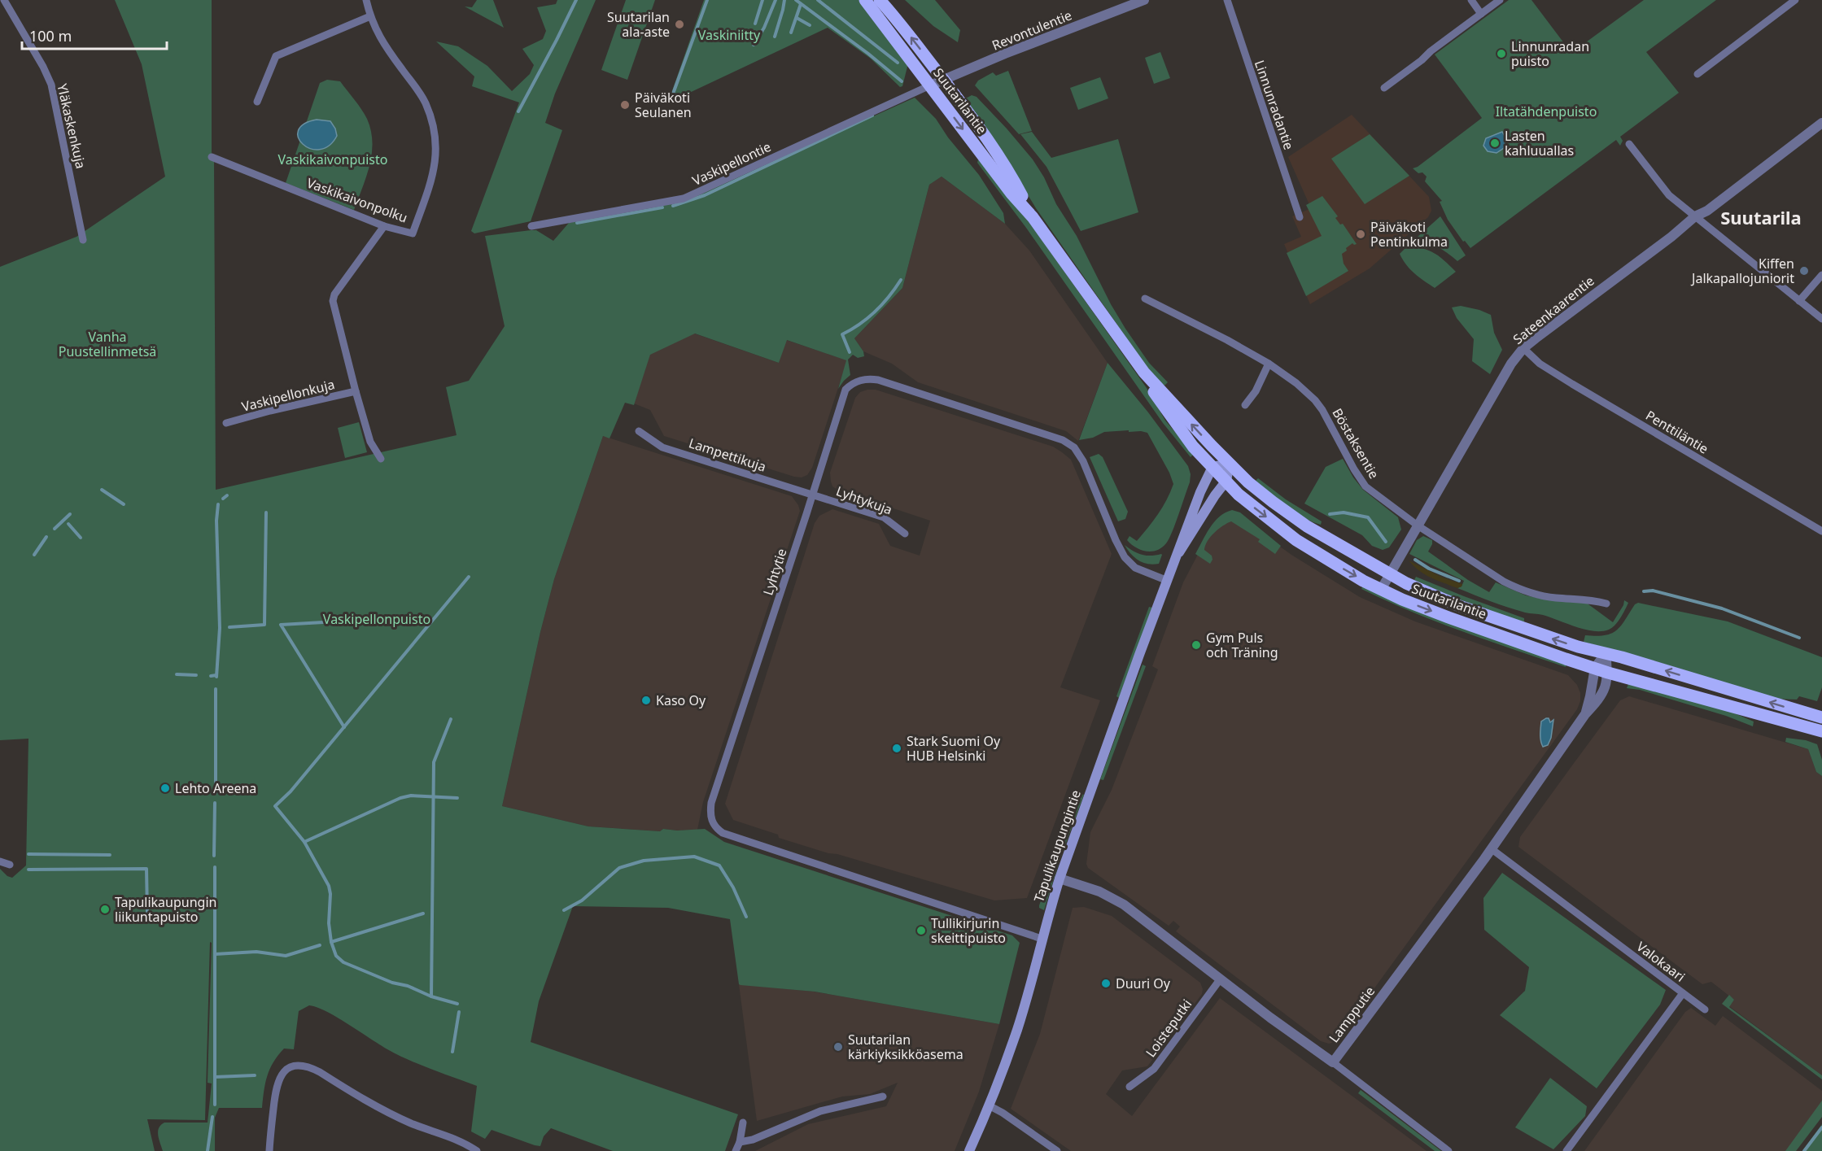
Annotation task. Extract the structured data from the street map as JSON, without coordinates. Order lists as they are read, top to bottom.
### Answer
{
  "streets": {
    "main road": ["Suutarilantie", "Tapulikaupungintie"],
    "street": [
      "Revontulentie",
      "Linnunradantie",
      "Yläkaskenkuja",
      "Vaskipellontie",
      "Vaskikaivonpolku",
      "Sateenkaarentie",
      "Vaskipellonkuja",
      "Penttiläntie",
      "Böstaksentie",
      "Lampettikuja",
      "Lyhtykuja",
      "Lyhtytie",
      "Valokaari",
      "Lampputie",
      "Loisteputki"
    ]
  },
  "crossings": [
    ["Revontulentie", "Suutarilantie"],
    ["Revontulentie", "Vaskipellontie"],
    ["Suutarilantie", "Vaskipellontie"],
    ["Suutarilantie", "Sateenkaarentie"],
    ["Suutarilantie", "Tapulikaupungintie"],
    ["Suutarilantie", "Lampputie"],
    ["Vaskikaivonpolku", "Vaskipellonkuja"],
    ["Sateenkaarentie", "Penttiläntie"],
    ["Sateenkaarentie", "Böstaksentie"],
    ["Lampettikuja", "Lyhtykuja"],
    ["Lampettikuja", "Lyhtytie"],
    ["Lyhtykuja", "Lyhtytie"],
    ["Lyhtytie", "Tapulikaupungintie"],
    ["Tapulikaupungintie", "Lampputie"],
    ["Valokaari", "Lampputie"],
    ["Lampputie", "Loisteputki"]
  ],
  "districts": ["Suutarila"],
  "parks": [
    "Vaskiniitty",
    "Iltatähdenpuisto",
    "Vaskikaivonpuisto",
    "Vanha Puustellinmetsä",
    "Vaskipellonpuisto"
  ],
  "places": [
    "Suutarilan ala-aste",
    "Linnunradan puisto",
    "Päiväkoti Seulanen",
    "Lasten kahluuallas",
    "Päiväkoti Pentinkulma",
    "Kiffen Jalkapallojuniorit",
    "Gym Puls och Träning",
    "Kaso Oy",
    "Stark Suomi Oy HUB Helsinki",
    "Lehto Areena",
    "Tapulikaupungin liikuntapuisto",
    "Tullikirjurin skeittipuisto",
    "Duuri Oy",
    "Suutarilan kärkiyksikköasema"
  ],
  "scale_bar": "100 m"
}
